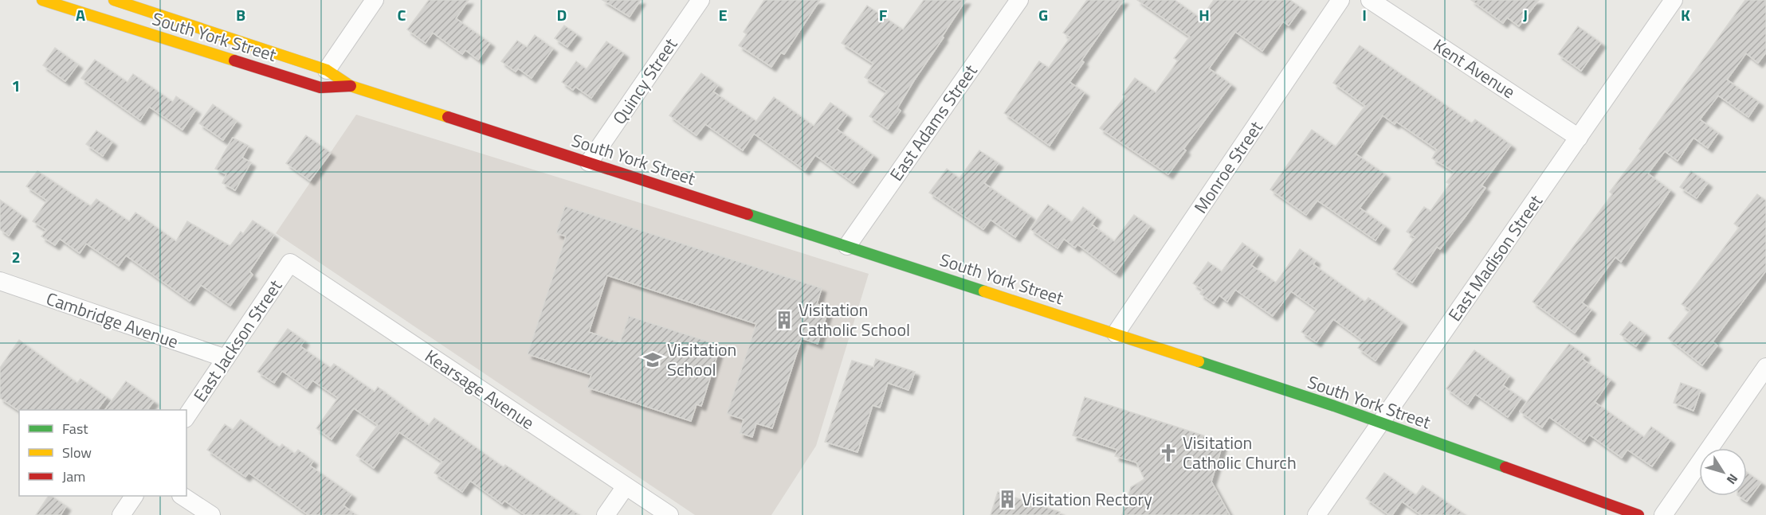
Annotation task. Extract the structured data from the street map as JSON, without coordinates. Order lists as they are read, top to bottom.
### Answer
{
  "streets": {
    "main road": ["South York Street"],
    "street": [
      "Kent Avenue",
      "Quincy Street",
      "East Adams Street",
      "Monroe Street",
      "East Madison Street",
      "Cambridge Avenue",
      "East Jackson Street",
      "Kearsage Avenue"
    ]
  },
  "crossings": [
    ["South York Street", "Quincy Street"],
    ["South York Street", "East Adams Street"],
    ["South York Street", "Monroe Street"],
    ["South York Street", "East Madison Street"],
    ["Kent Avenue", "East Madison Street"],
    ["Cambridge Avenue", "East Jackson Street"],
    ["East Jackson Street", "Kearsage Avenue"]
  ],
  "places": {
    "building": ["Visitation Catholic School", "Visitation Rectory"],
    "school or university": ["Visitation School"],
    "church": ["Visitation Catholic Church"]
  },
  "legend": ["Fast", "Slow", "Jam"],
  "north": "bottom right",
  "grid": {
    "columns": [
      "A",
      "B",
      "C",
      "D",
      "E",
      "F",
      "G",
      "H",
      "I",
      "J",
      "K"
    ],
    "rows": ["1", "2"]
  }
}
